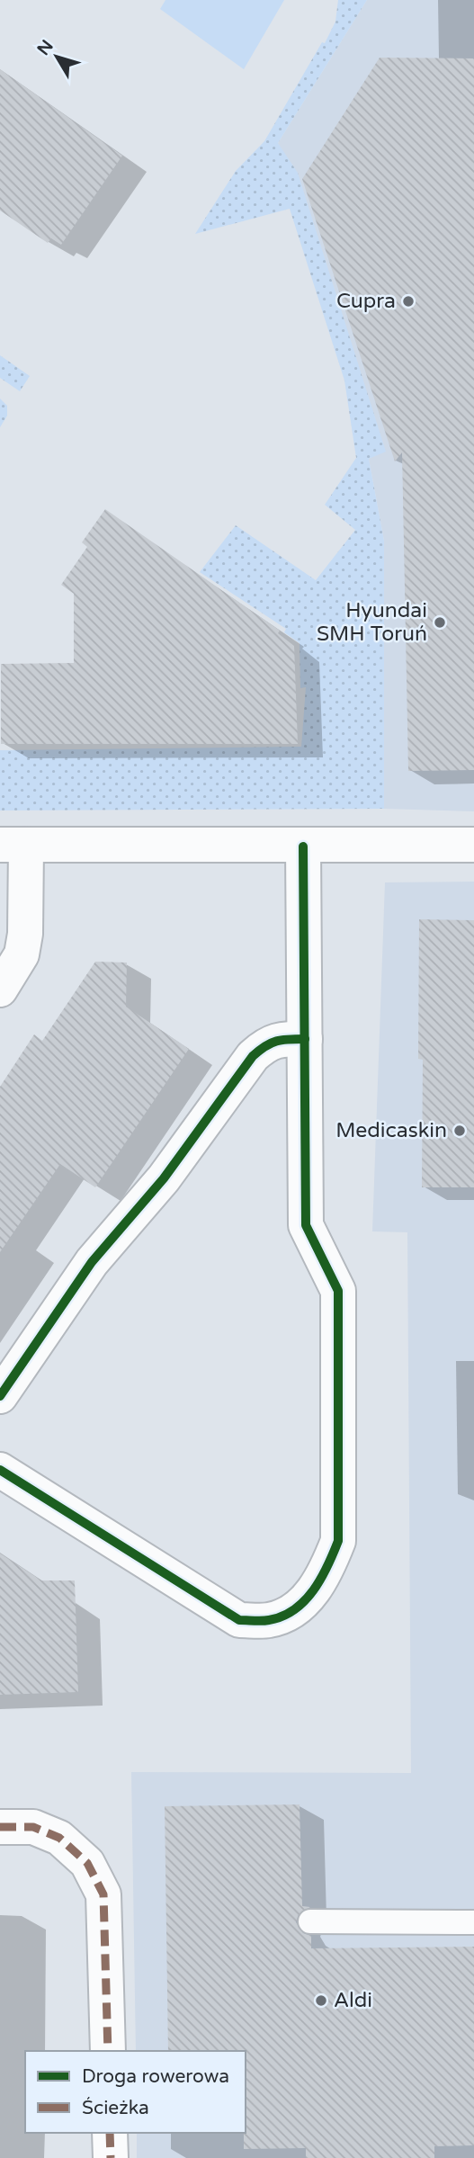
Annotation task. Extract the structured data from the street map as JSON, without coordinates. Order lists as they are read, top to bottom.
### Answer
{
  "places": [
    "Cupra",
    "Hyundai SMH Toruń",
    "Medicaskin",
    "Aldi"
  ],
  "legend": ["Droga rowerowa", "Ścieżka"],
  "north": "top left"
}
